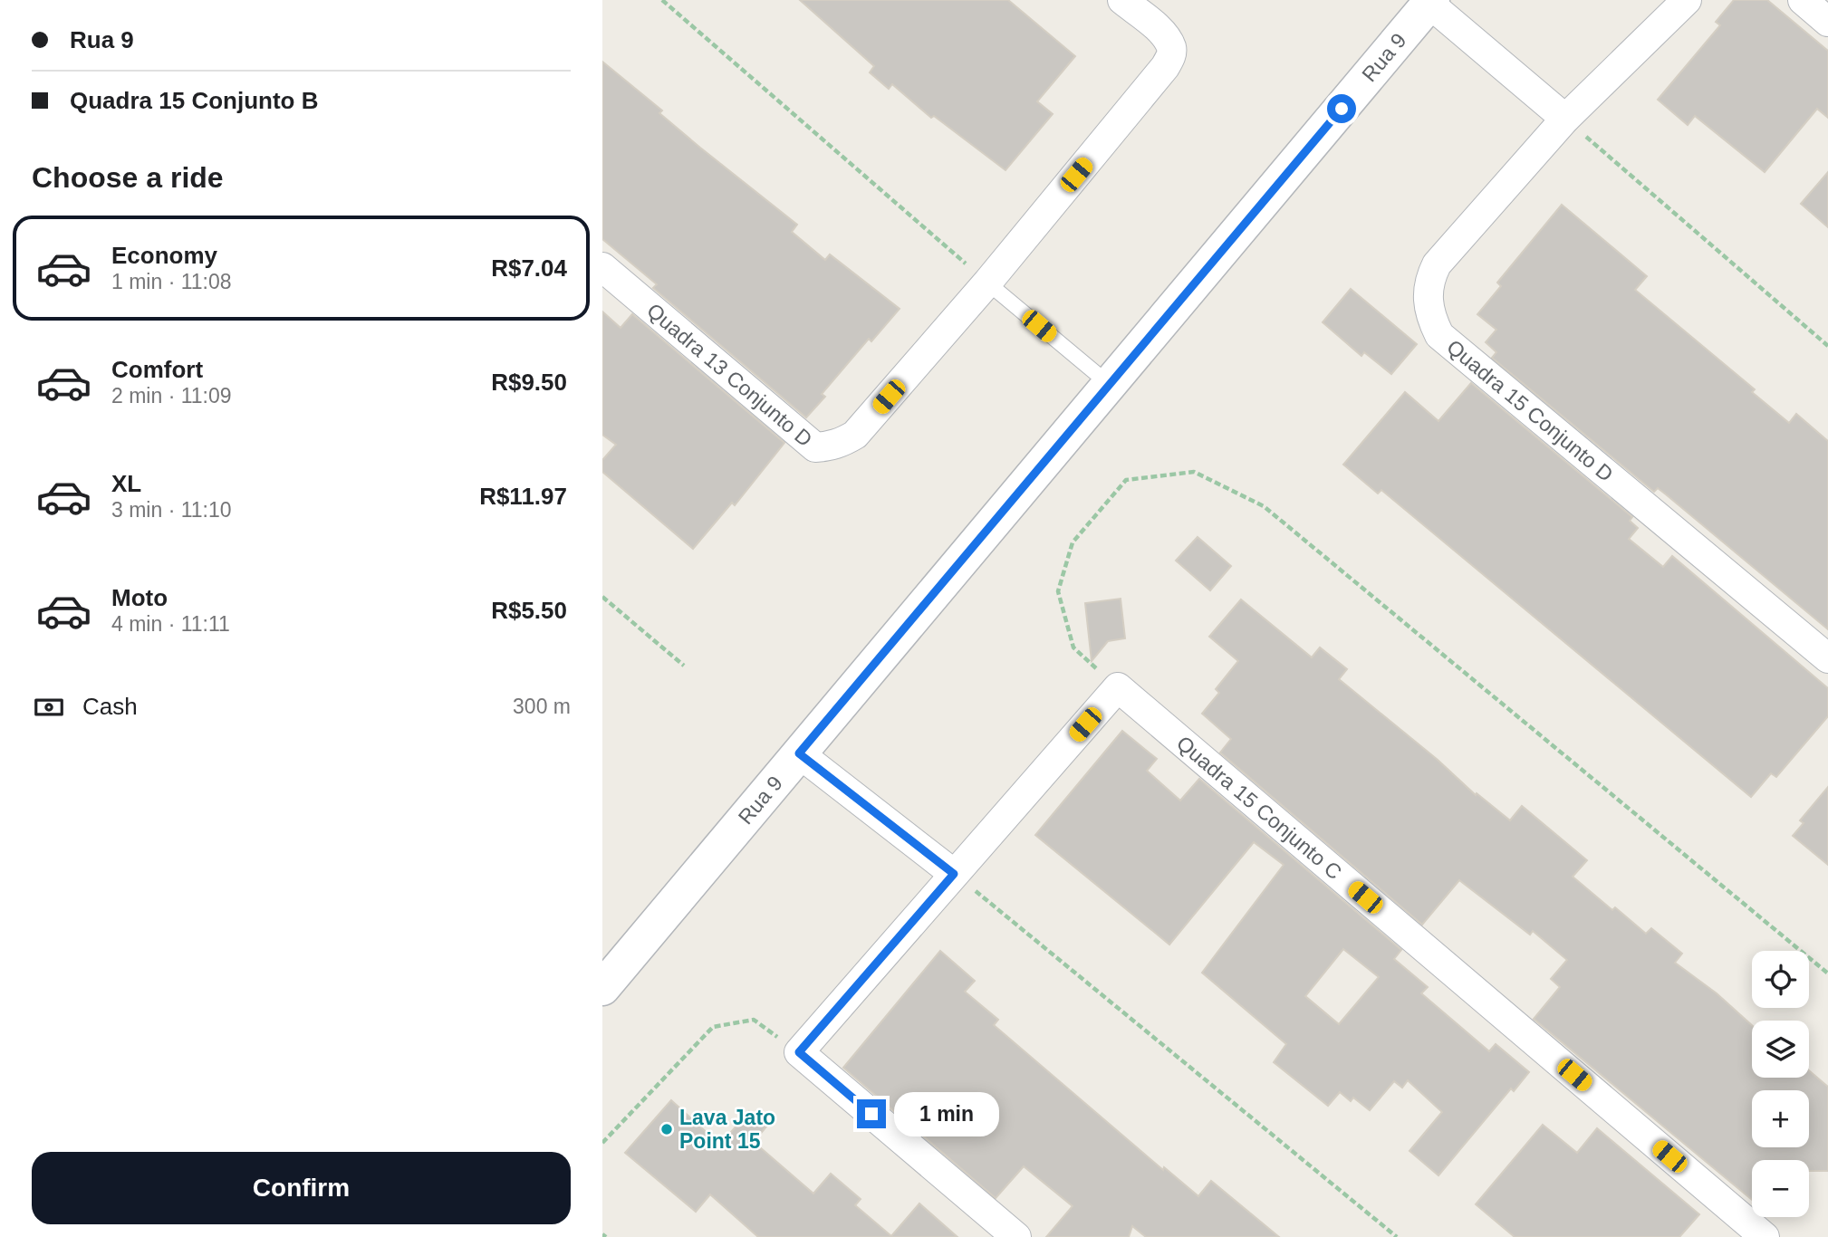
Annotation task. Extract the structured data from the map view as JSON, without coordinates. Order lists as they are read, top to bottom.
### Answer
{
  "streets": {
    "street": [
      "Rua 9",
      "Quadra 13 Conjunto D",
      "Quadra 15 Conjunto D",
      "Quadra 15 Conjunto C"
    ]
  },
  "places": ["Lava Jato Point 15"],
  "page": {
    "banner": ["Rua 9", "Quadra 15 Conjunto B"],
    "heading": "Choose a ride",
    "list": [
      {
        "name": "Economy",
        "note": "1 min · 11:08",
        "value": "R$7.04"
      },
      {
        "name": "Comfort",
        "note": "2 min · 11:09",
        "value": "R$9.50"
      },
      {
        "name": "XL",
        "note": "3 min · 11:10",
        "value": "R$11.97"
      },
      {
        "name": "Moto",
        "note": "4 min · 11:11",
        "value": "R$5.50"
      }
    ],
    "pay": ["Cash", "300 m"],
    "map_buttons": ["+", "−"],
    "bubble": "1 min",
    "buttons": "Confirm"
  }
}
